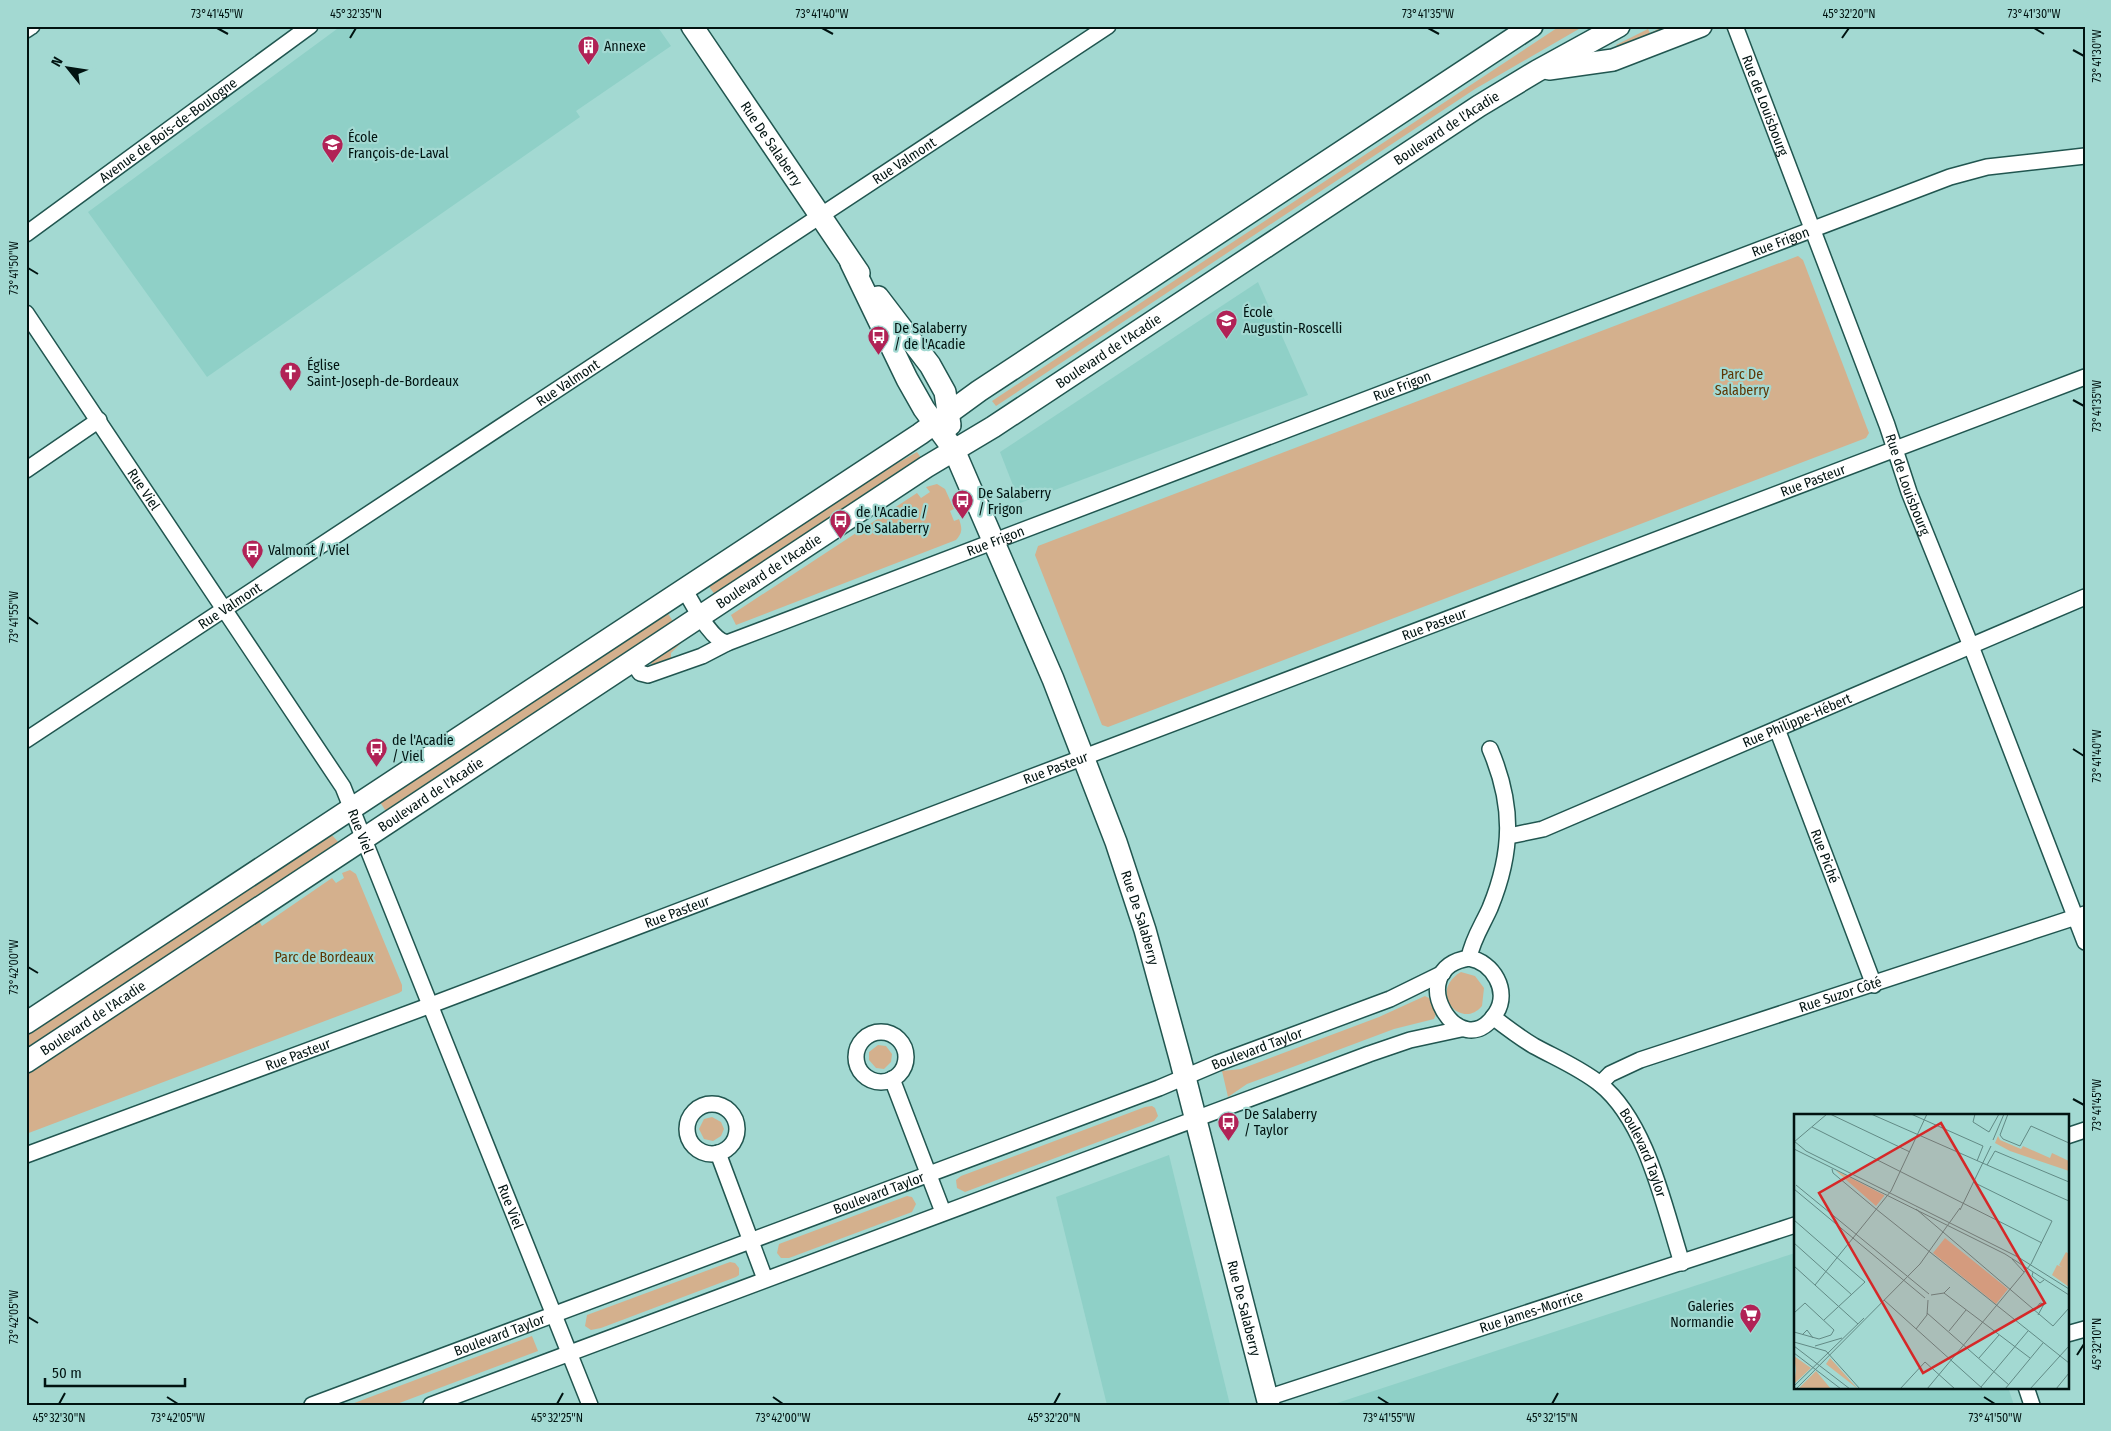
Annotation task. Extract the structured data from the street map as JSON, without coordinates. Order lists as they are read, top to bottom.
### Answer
{
  "streets": {
    "main road": ["Boulevard de l'Acadie", "Rue De Salaberry"],
    "street": [
      "Rue de Louisbourg",
      "Avenue de Bois-de-Boulogne",
      "Rue Valmont",
      "Rue Frigon",
      "Rue Pasteur",
      "Rue Viel",
      "Rue Philippe-Hébert",
      "Rue Piché",
      "Rue Suzor Côté",
      "Boulevard Taylor",
      "Rue James-Morrice"
    ]
  },
  "crossings": [
    ["Rue de Louisbourg", "Rue Frigon"],
    ["Rue de Louisbourg", "Rue Pasteur"],
    ["Rue de Louisbourg", "Rue Philippe-Hébert"],
    ["Rue de Louisbourg", "Rue Suzor Côté"],
    ["Boulevard de l'Acadie", "Rue De Salaberry"],
    ["Boulevard de l'Acadie", "Rue Frigon"],
    ["Boulevard de l'Acadie", "Rue Viel"],
    ["Rue De Salaberry", "Rue Valmont"],
    ["Rue De Salaberry", "Rue Frigon"],
    ["Rue De Salaberry", "Rue Pasteur"],
    ["Rue De Salaberry", "Boulevard Taylor"],
    ["Rue De Salaberry", "Rue James-Morrice"],
    ["Rue Valmont", "Rue Viel"],
    ["Rue Pasteur", "Rue Viel"],
    ["Rue Viel", "Boulevard Taylor"],
    ["Rue Philippe-Hébert", "Rue Piché"],
    ["Rue Piché", "Rue Suzor Côté"],
    ["Rue Suzor Côté", "Boulevard Taylor"],
    ["Boulevard Taylor", "Rue James-Morrice"]
  ],
  "parks": ["Parc De Salaberry", "Parc de Bordeaux"],
  "places": {
    "building": ["Annexe"],
    "school or university": ["École François-de-Laval", "École Augustin-Roscelli"],
    "bus stop": [
      "De Salaberry / de l'Acadie",
      "De Salaberry / Frigon",
      "de l'Acadie / De Salaberry",
      "Valmont / Viel",
      "de l'Acadie / Viel",
      "De Salaberry / Taylor"
    ],
    "church": ["Église Saint-Joseph-de-Bordeaux"],
    "supermarket": ["Galeries Normandie"]
  },
  "scale_bar": "50 m",
  "north": "top left",
  "coordinates": [
    "73°41'45\"W",
    "45°32'35\"N",
    "73°41'40\"W",
    "73°41'35\"W",
    "45°32'20\"N",
    "73°41'30\"W",
    "73°41'50\"W",
    "73°41'55\"W",
    "73°42'00\"W",
    "73°42'05\"W",
    "45°32'10\"N",
    "45°32'30\"N",
    "45°32'25\"N",
    "45°32'15\"N"
  ]
}
